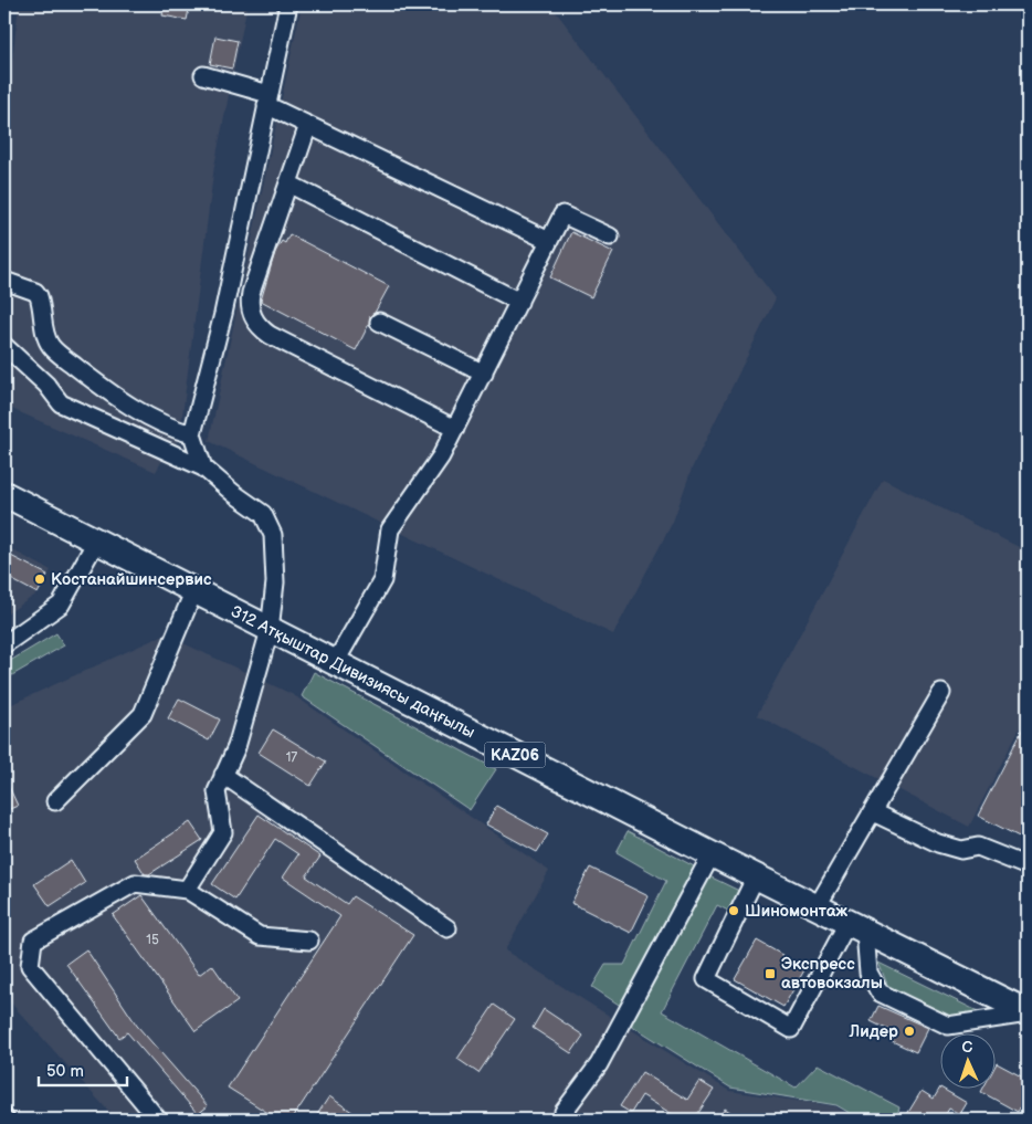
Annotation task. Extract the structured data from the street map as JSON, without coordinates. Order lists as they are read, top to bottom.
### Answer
{
  "streets": {
    "highway": ["312 Атқыштар Дивизиясы даңғылы", "KАZ06"]
  },
  "places": {
    "other": ["Костанайшинсервис", "Шиномонтаж", "Лидер"],
    "transit": ["Экспресс автовокзалы"]
  },
  "house_numbers": ["17", "15"],
  "scale_bar": "50 m",
  "north": "top"
}
